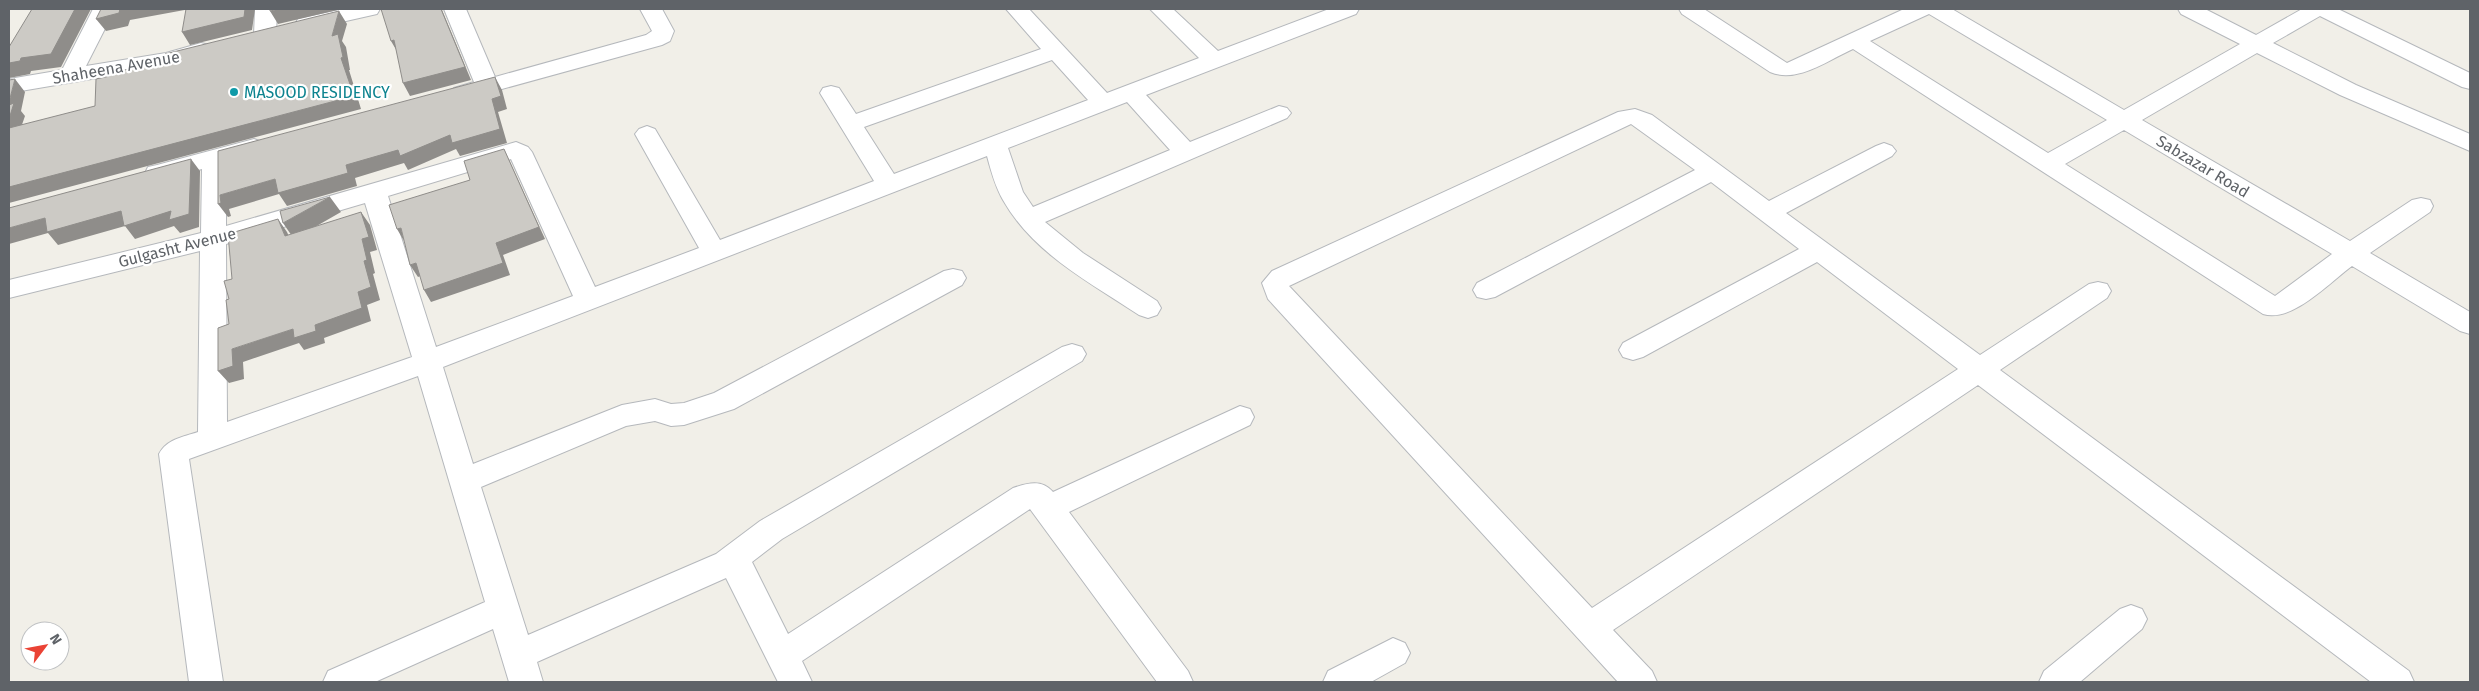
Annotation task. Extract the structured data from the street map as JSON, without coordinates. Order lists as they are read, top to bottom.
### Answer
{
  "streets": {
    "street": ["Shaheena Avenue", "Sabzazar Road", "Gulgasht Avenue"]
  },
  "places": ["MASOOD RESIDENCY"],
  "north": "top right"
}
